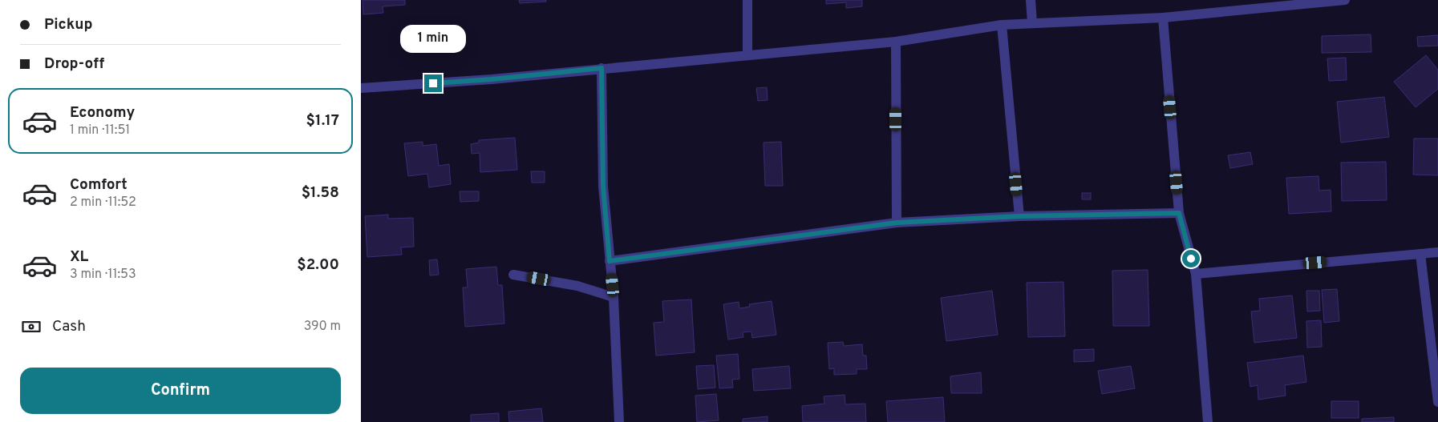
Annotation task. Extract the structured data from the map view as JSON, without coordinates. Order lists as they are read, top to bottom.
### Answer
{
  "page": {
    "banner": ["Pickup", "Drop-off"],
    "bubble": "1 min",
    "list": [
      {
        "name": "Economy",
        "note": "1 min · 11:51",
        "value": "$1.17"
      },
      {
        "name": "Comfort",
        "note": "2 min · 11:52",
        "value": "$1.58"
      },
      {
        "name": "XL",
        "note": "3 min · 11:53",
        "value": "$2.00"
      }
    ],
    "pay": ["Cash", "390 m"],
    "buttons": "Confirm"
  }
}
